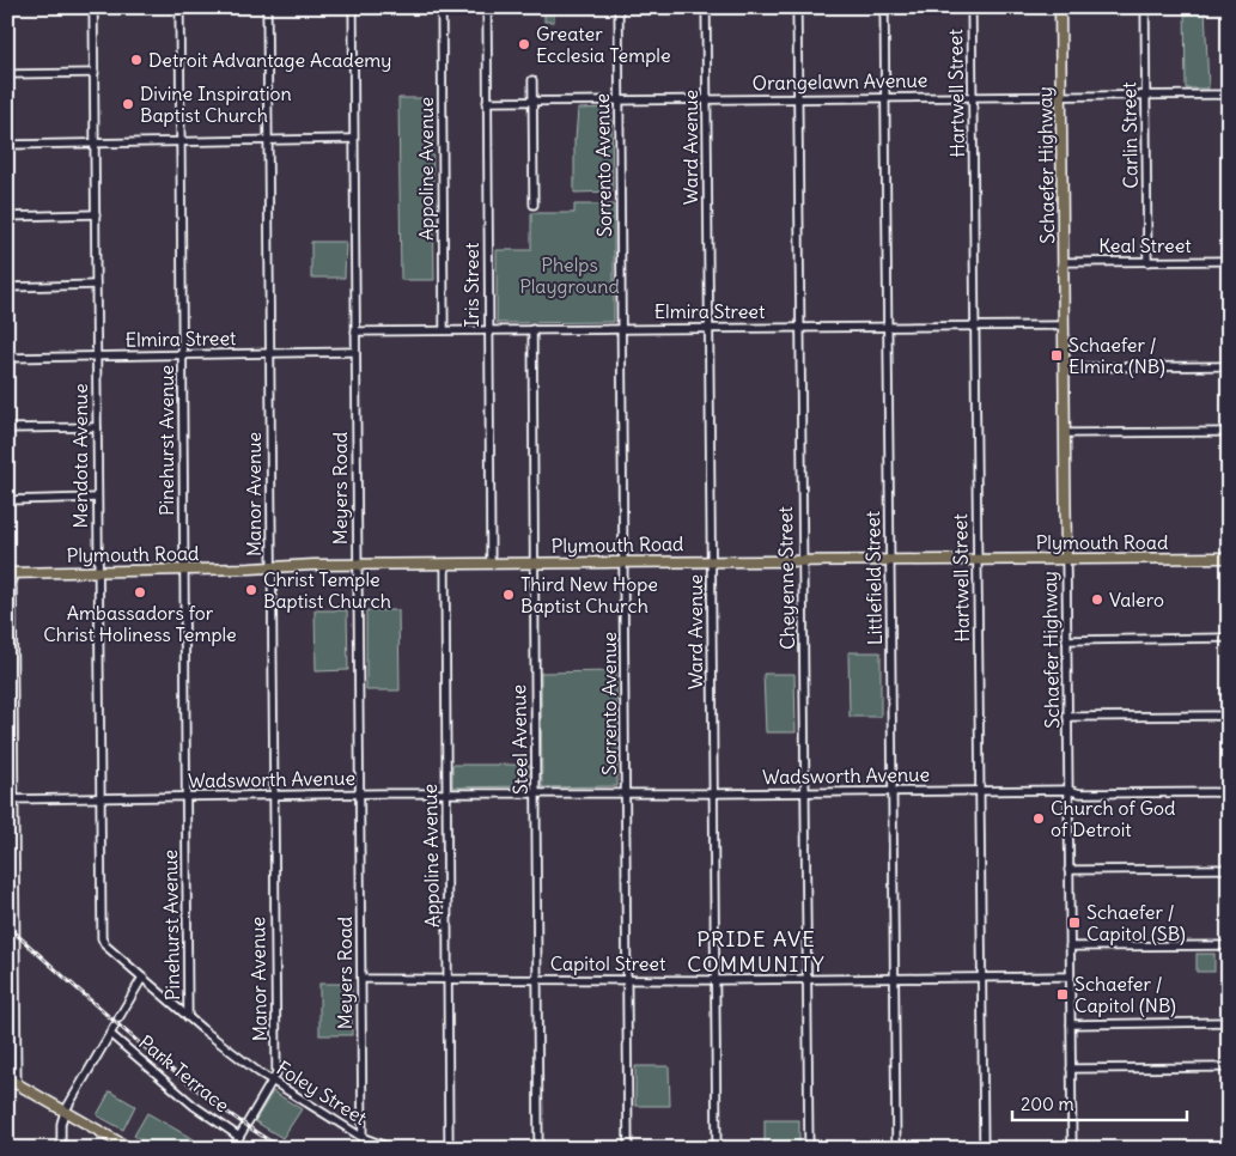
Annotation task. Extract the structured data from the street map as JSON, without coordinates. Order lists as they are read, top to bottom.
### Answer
{
  "streets": {
    "main road": ["Schaefer Highway", "Plymouth Road"],
    "street": [
      "Orangelawn Avenue",
      "Hartwell Street",
      "Carlin Street",
      "Ward Avenue",
      "Sorrento Avenue",
      "Appoline Avenue",
      "Keal Street",
      "Iris Street",
      "Elmira Street",
      "Pinehurst Avenue",
      "Mendota Avenue",
      "Meyers Road",
      "Manor Avenue",
      "Cheyenne Street",
      "Littlefield Street",
      "Steel Avenue",
      "Wadsworth Avenue",
      "Capitol Street",
      "Park Terrace",
      "Foley Street"
    ]
  },
  "crossings": [
    ["Orangelawn Avenue", "Hartwell Street"],
    ["Orangelawn Avenue", "Carlin Street"],
    ["Orangelawn Avenue", "Ward Avenue"],
    ["Orangelawn Avenue", "Sorrento Avenue"],
    ["Orangelawn Avenue", "Schaefer Highway"],
    ["Orangelawn Avenue", "Iris Street"],
    ["Orangelawn Avenue", "Cheyenne Street"],
    ["Orangelawn Avenue", "Littlefield Street"],
    ["Hartwell Street", "Elmira Street"],
    ["Hartwell Street", "Plymouth Road"],
    ["Hartwell Street", "Wadsworth Avenue"],
    ["Hartwell Street", "Capitol Street"],
    ["Carlin Street", "Keal Street"],
    ["Ward Avenue", "Elmira Street"],
    ["Ward Avenue", "Plymouth Road"],
    ["Ward Avenue", "Wadsworth Avenue"],
    ["Ward Avenue", "Capitol Street"],
    ["Sorrento Avenue", "Elmira Street"],
    ["Sorrento Avenue", "Plymouth Road"],
    ["Sorrento Avenue", "Wadsworth Avenue"],
    ["Sorrento Avenue", "Capitol Street"],
    ["Schaefer Highway", "Keal Street"],
    ["Schaefer Highway", "Elmira Street"],
    ["Schaefer Highway", "Plymouth Road"],
    ["Schaefer Highway", "Wadsworth Avenue"],
    ["Schaefer Highway", "Capitol Street"],
    ["Appoline Avenue", "Elmira Street"],
    ["Appoline Avenue", "Plymouth Road"],
    ["Appoline Avenue", "Wadsworth Avenue"],
    ["Appoline Avenue", "Capitol Street"],
    ["Iris Street", "Elmira Street"],
    ["Iris Street", "Plymouth Road"],
    ["Elmira Street", "Pinehurst Avenue"],
    ["Elmira Street", "Mendota Avenue"],
    ["Elmira Street", "Meyers Road"],
    ["Elmira Street", "Manor Avenue"],
    ["Elmira Street", "Cheyenne Street"],
    ["Elmira Street", "Littlefield Street"],
    ["Elmira Street", "Steel Avenue"],
    ["Pinehurst Avenue", "Plymouth Road"],
    ["Pinehurst Avenue", "Wadsworth Avenue"],
    ["Pinehurst Avenue", "Foley Street"],
    ["Mendota Avenue", "Plymouth Road"],
    ["Mendota Avenue", "Wadsworth Avenue"],
    ["Mendota Avenue", "Foley Street"],
    ["Meyers Road", "Plymouth Road"],
    ["Meyers Road", "Wadsworth Avenue"],
    ["Meyers Road", "Capitol Street"],
    ["Meyers Road", "Foley Street"],
    ["Manor Avenue", "Plymouth Road"],
    ["Manor Avenue", "Wadsworth Avenue"],
    ["Manor Avenue", "Park Terrace"],
    ["Manor Avenue", "Foley Street"],
    ["Plymouth Road", "Cheyenne Street"],
    ["Plymouth Road", "Littlefield Street"],
    ["Plymouth Road", "Steel Avenue"],
    ["Cheyenne Street", "Wadsworth Avenue"],
    ["Cheyenne Street", "Capitol Street"],
    ["Littlefield Street", "Wadsworth Avenue"],
    ["Littlefield Street", "Capitol Street"],
    ["Steel Avenue", "Wadsworth Avenue"],
    ["Steel Avenue", "Capitol Street"]
  ],
  "districts": ["PRIDE AVE COMMUNITY"],
  "parks": ["Phelps Playground"],
  "places": {
    "other": [
      "Greater Ecclesia Temple",
      "Detroit Advantage Academy",
      "Divine Inspiration Baptist Church",
      "Christ Temple Baptist Church",
      "Ambassadors for Christ Holiness Temple",
      "Third New Hope Baptist Church",
      "Valero",
      "Church of God of Detroit"
    ],
    "transit": ["Schaefer / Elmira (NB)", "Schaefer / Capitol (SB)", "Schaefer / Capitol (NB)"]
  },
  "scale_bar": "200 m"
}
